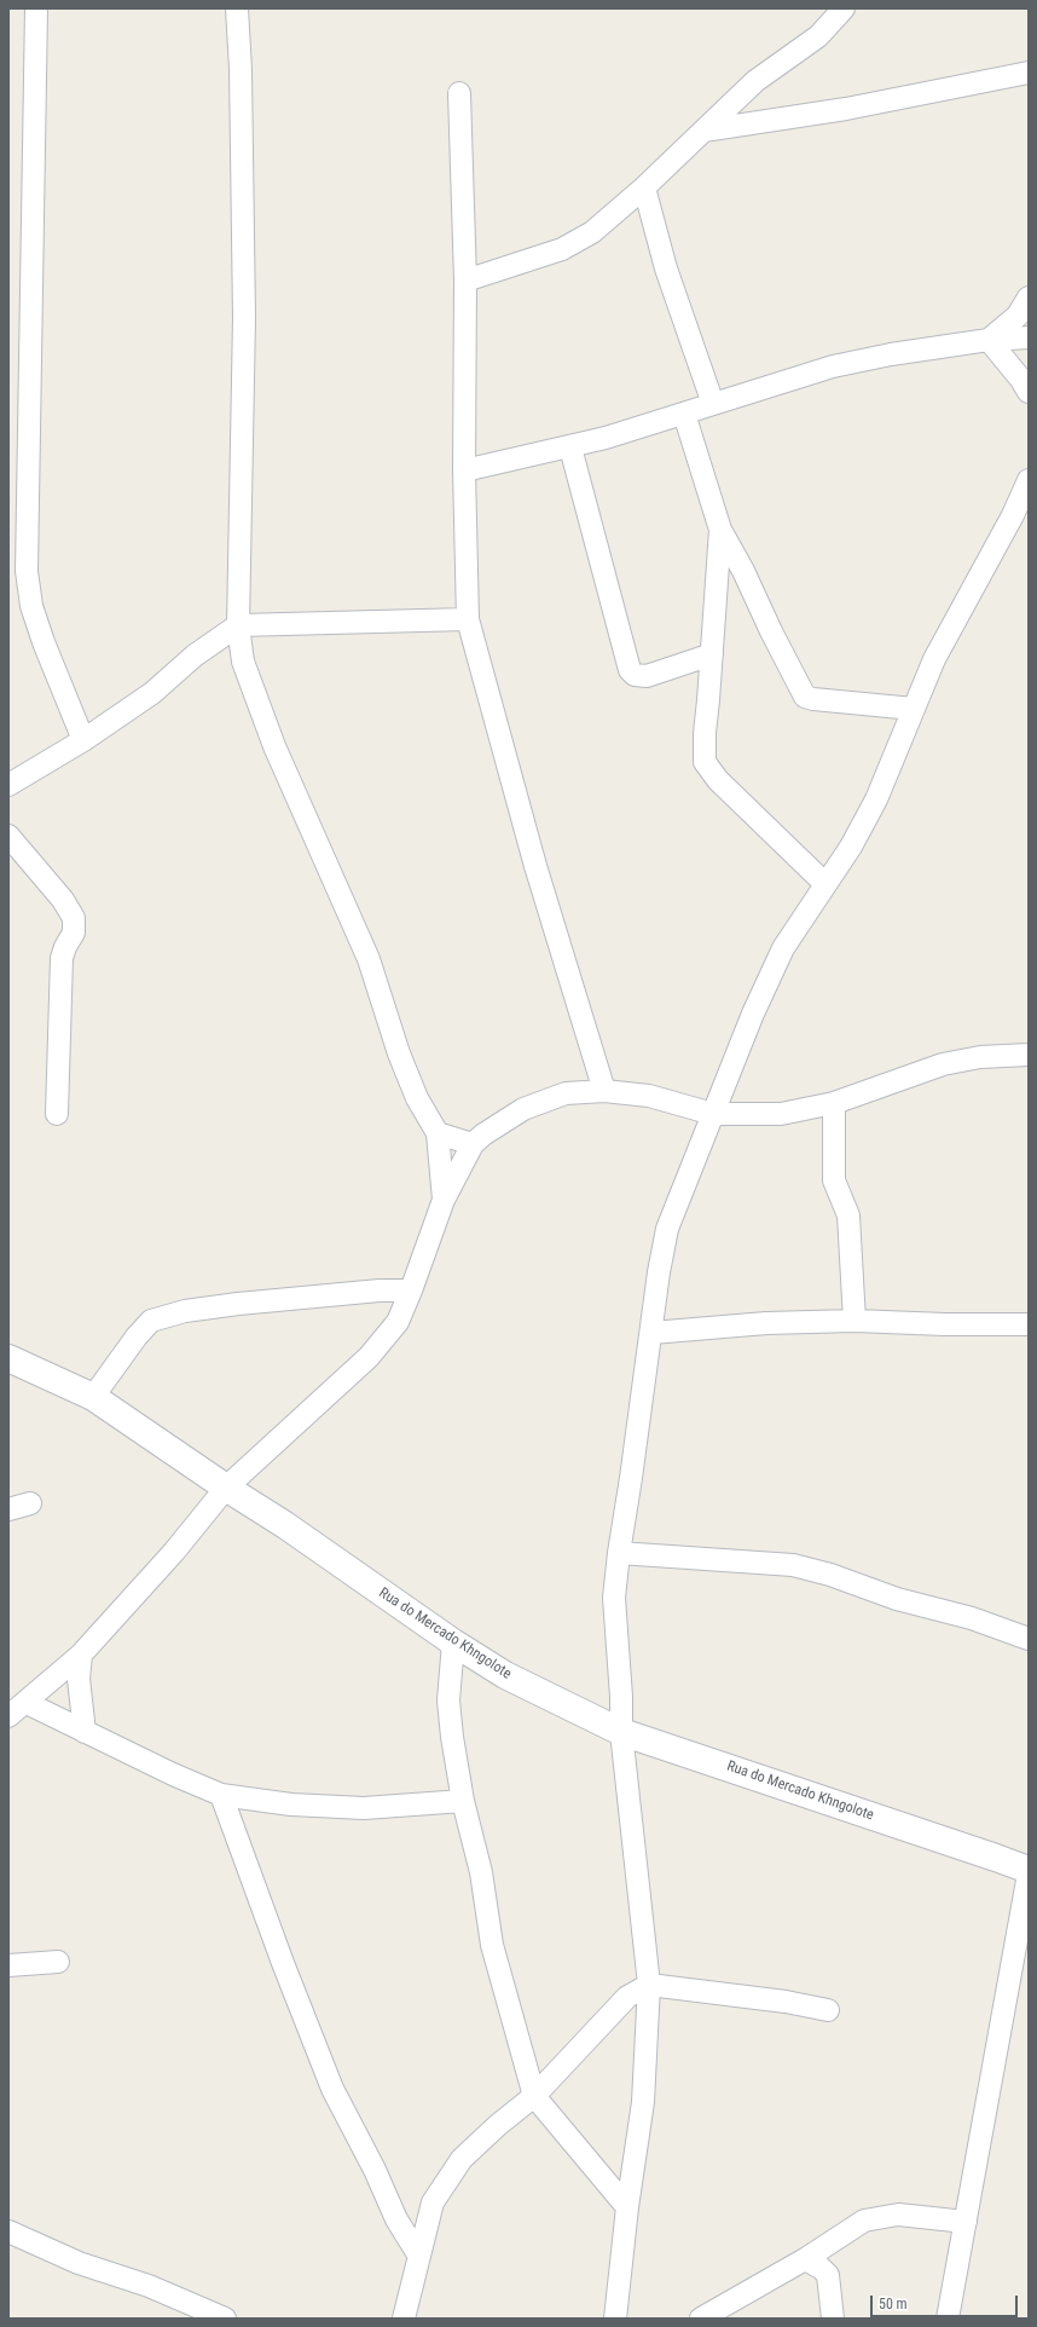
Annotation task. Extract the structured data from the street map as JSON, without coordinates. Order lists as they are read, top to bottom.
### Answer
{
  "streets": {
    "street": ["Rua do Mercado Khngolote"]
  },
  "scale_bar": "50 m"
}
